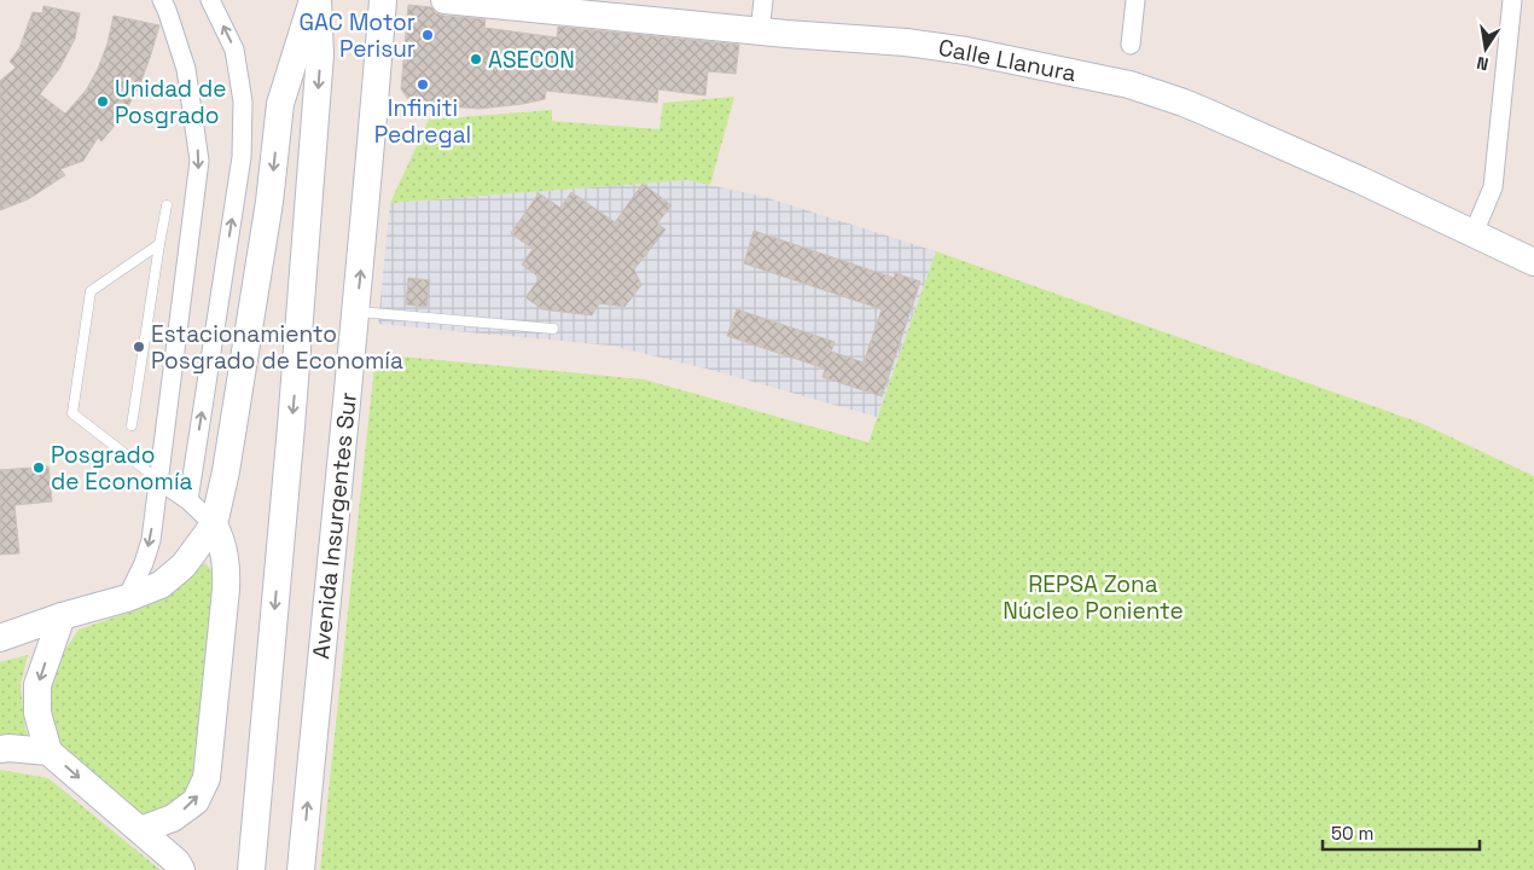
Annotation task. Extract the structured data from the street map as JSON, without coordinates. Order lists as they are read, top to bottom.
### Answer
{
  "streets": {
    "street": ["Calle Llanura", "Avenida Insurgentes Sur"]
  },
  "parks": ["REPSA Zona Núcleo Poniente"],
  "places": [
    "GAC Motor Perisur",
    "ASECON",
    "Infiniti Pedregal",
    "Unidad de Posgrado",
    "Estacionamiento Posgrado de Economía",
    "Posgrado de Economía"
  ],
  "scale_bar": "50 m",
  "north": "bottom"
}
